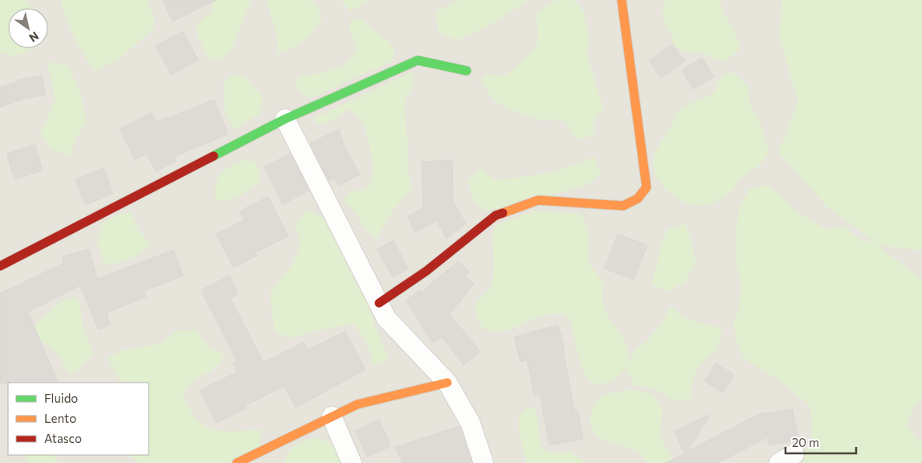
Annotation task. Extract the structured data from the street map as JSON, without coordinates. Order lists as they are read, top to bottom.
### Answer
{
  "legend": ["Fluido", "Lento", "Atasco"],
  "scale_bar": "20 m",
  "north": "bottom right"
}
